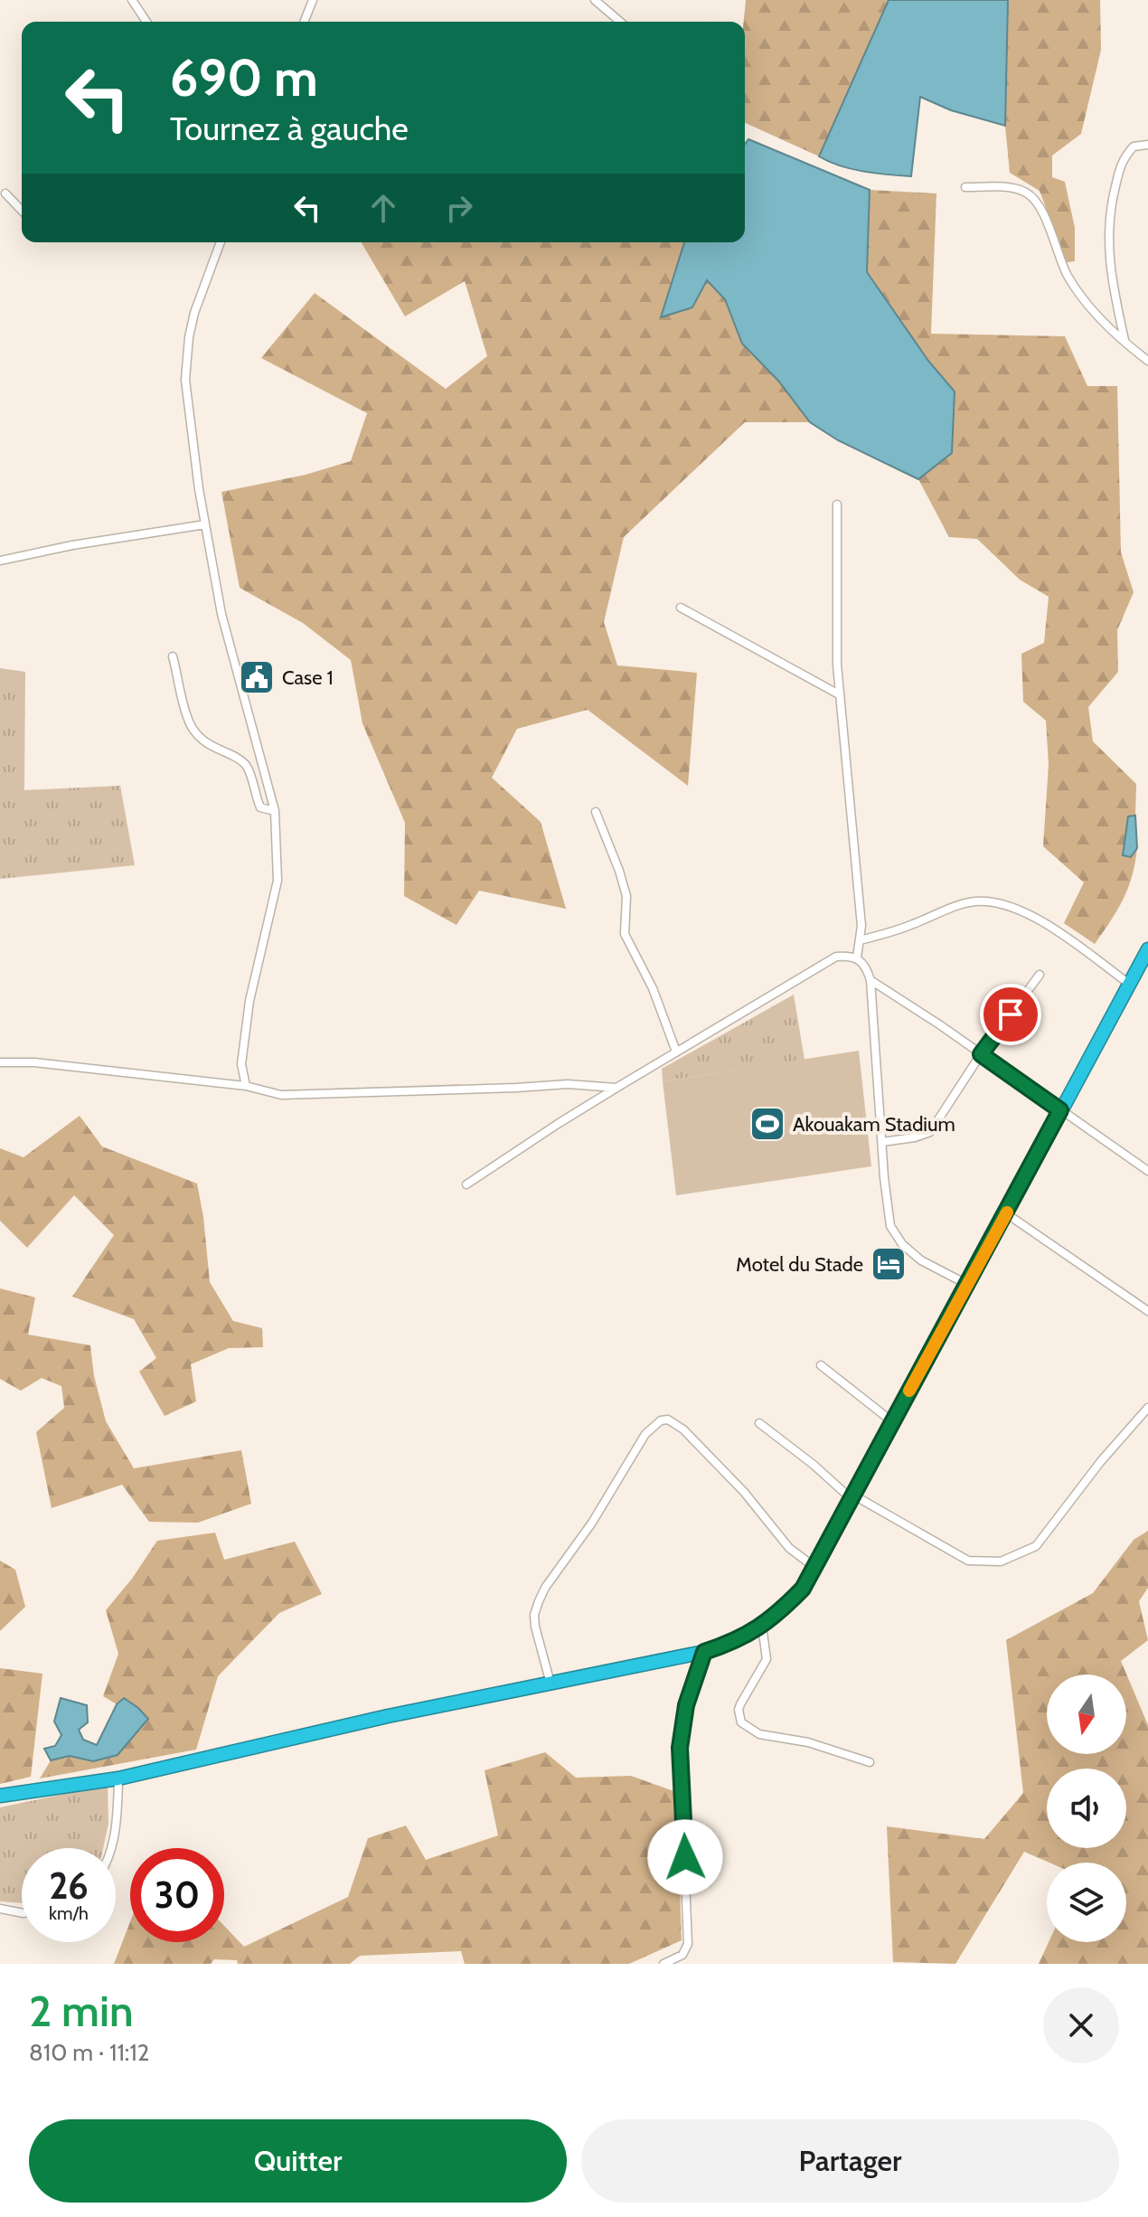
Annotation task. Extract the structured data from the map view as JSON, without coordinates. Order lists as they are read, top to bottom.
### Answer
{
  "places": {
    "public building": ["Case 1"],
    "sports": ["Akouakam Stadium"],
    "hotel": ["Motel du Stade"]
  },
  "north": "bottom",
  "page": {
    "turn": ["690 m", "Tournez à gauche"],
    "speed": "26 km/h",
    "limit": "30",
    "heading": ["2 min", "810 m · 11:12"],
    "buttons": ["Quitter", "Partager"]
  }
}
